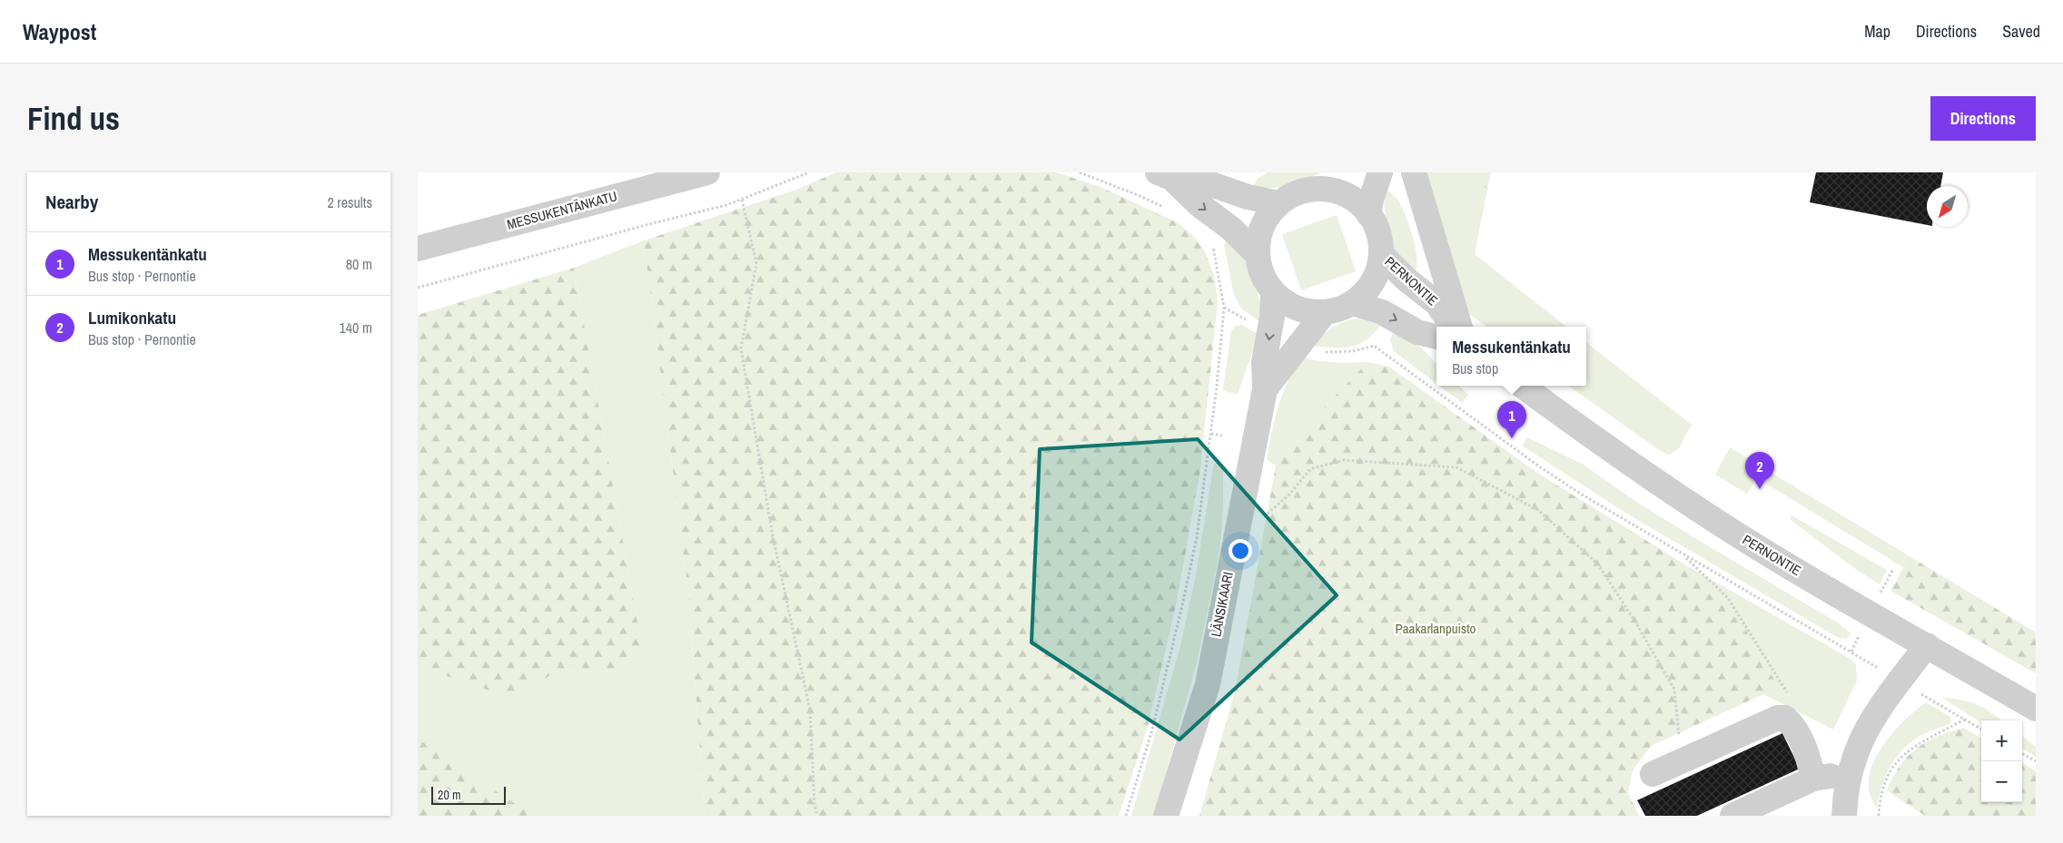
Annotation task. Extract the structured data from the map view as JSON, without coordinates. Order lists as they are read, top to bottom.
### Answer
{
  "streets": {
    "street": ["MESSUKENTÄNKATU", "PERNONTIE", "LÄNSIKAARI"]
  },
  "crossings": [
    ["PERNONTIE", "LÄNSIKAARI"]
  ],
  "parks": ["Paakarlanpuisto"],
  "scale_bar": "20 m",
  "north": "bottom left",
  "page": {
    "header": "Waypost",
    "nav": ["Map", "Directions", "Saved"],
    "buttons": "Directions",
    "title": "Find us",
    "heading": ["Nearby", "2 results"],
    "list": [
      {
        "mark": "1",
        "name": "Messukentänkatu",
        "note": "Bus stop · Pernontie",
        "value": "80 m"
      },
      {
        "mark": "2",
        "name": "Lumikonkatu",
        "note": "Bus stop · Pernontie",
        "value": "140 m"
      }
    ],
    "popup": ["Messukentänkatu", "Bus stop"],
    "pins": ["1", "2"],
    "map_buttons": ["+", "−"],
    "scale": "20 m"
  }
}
